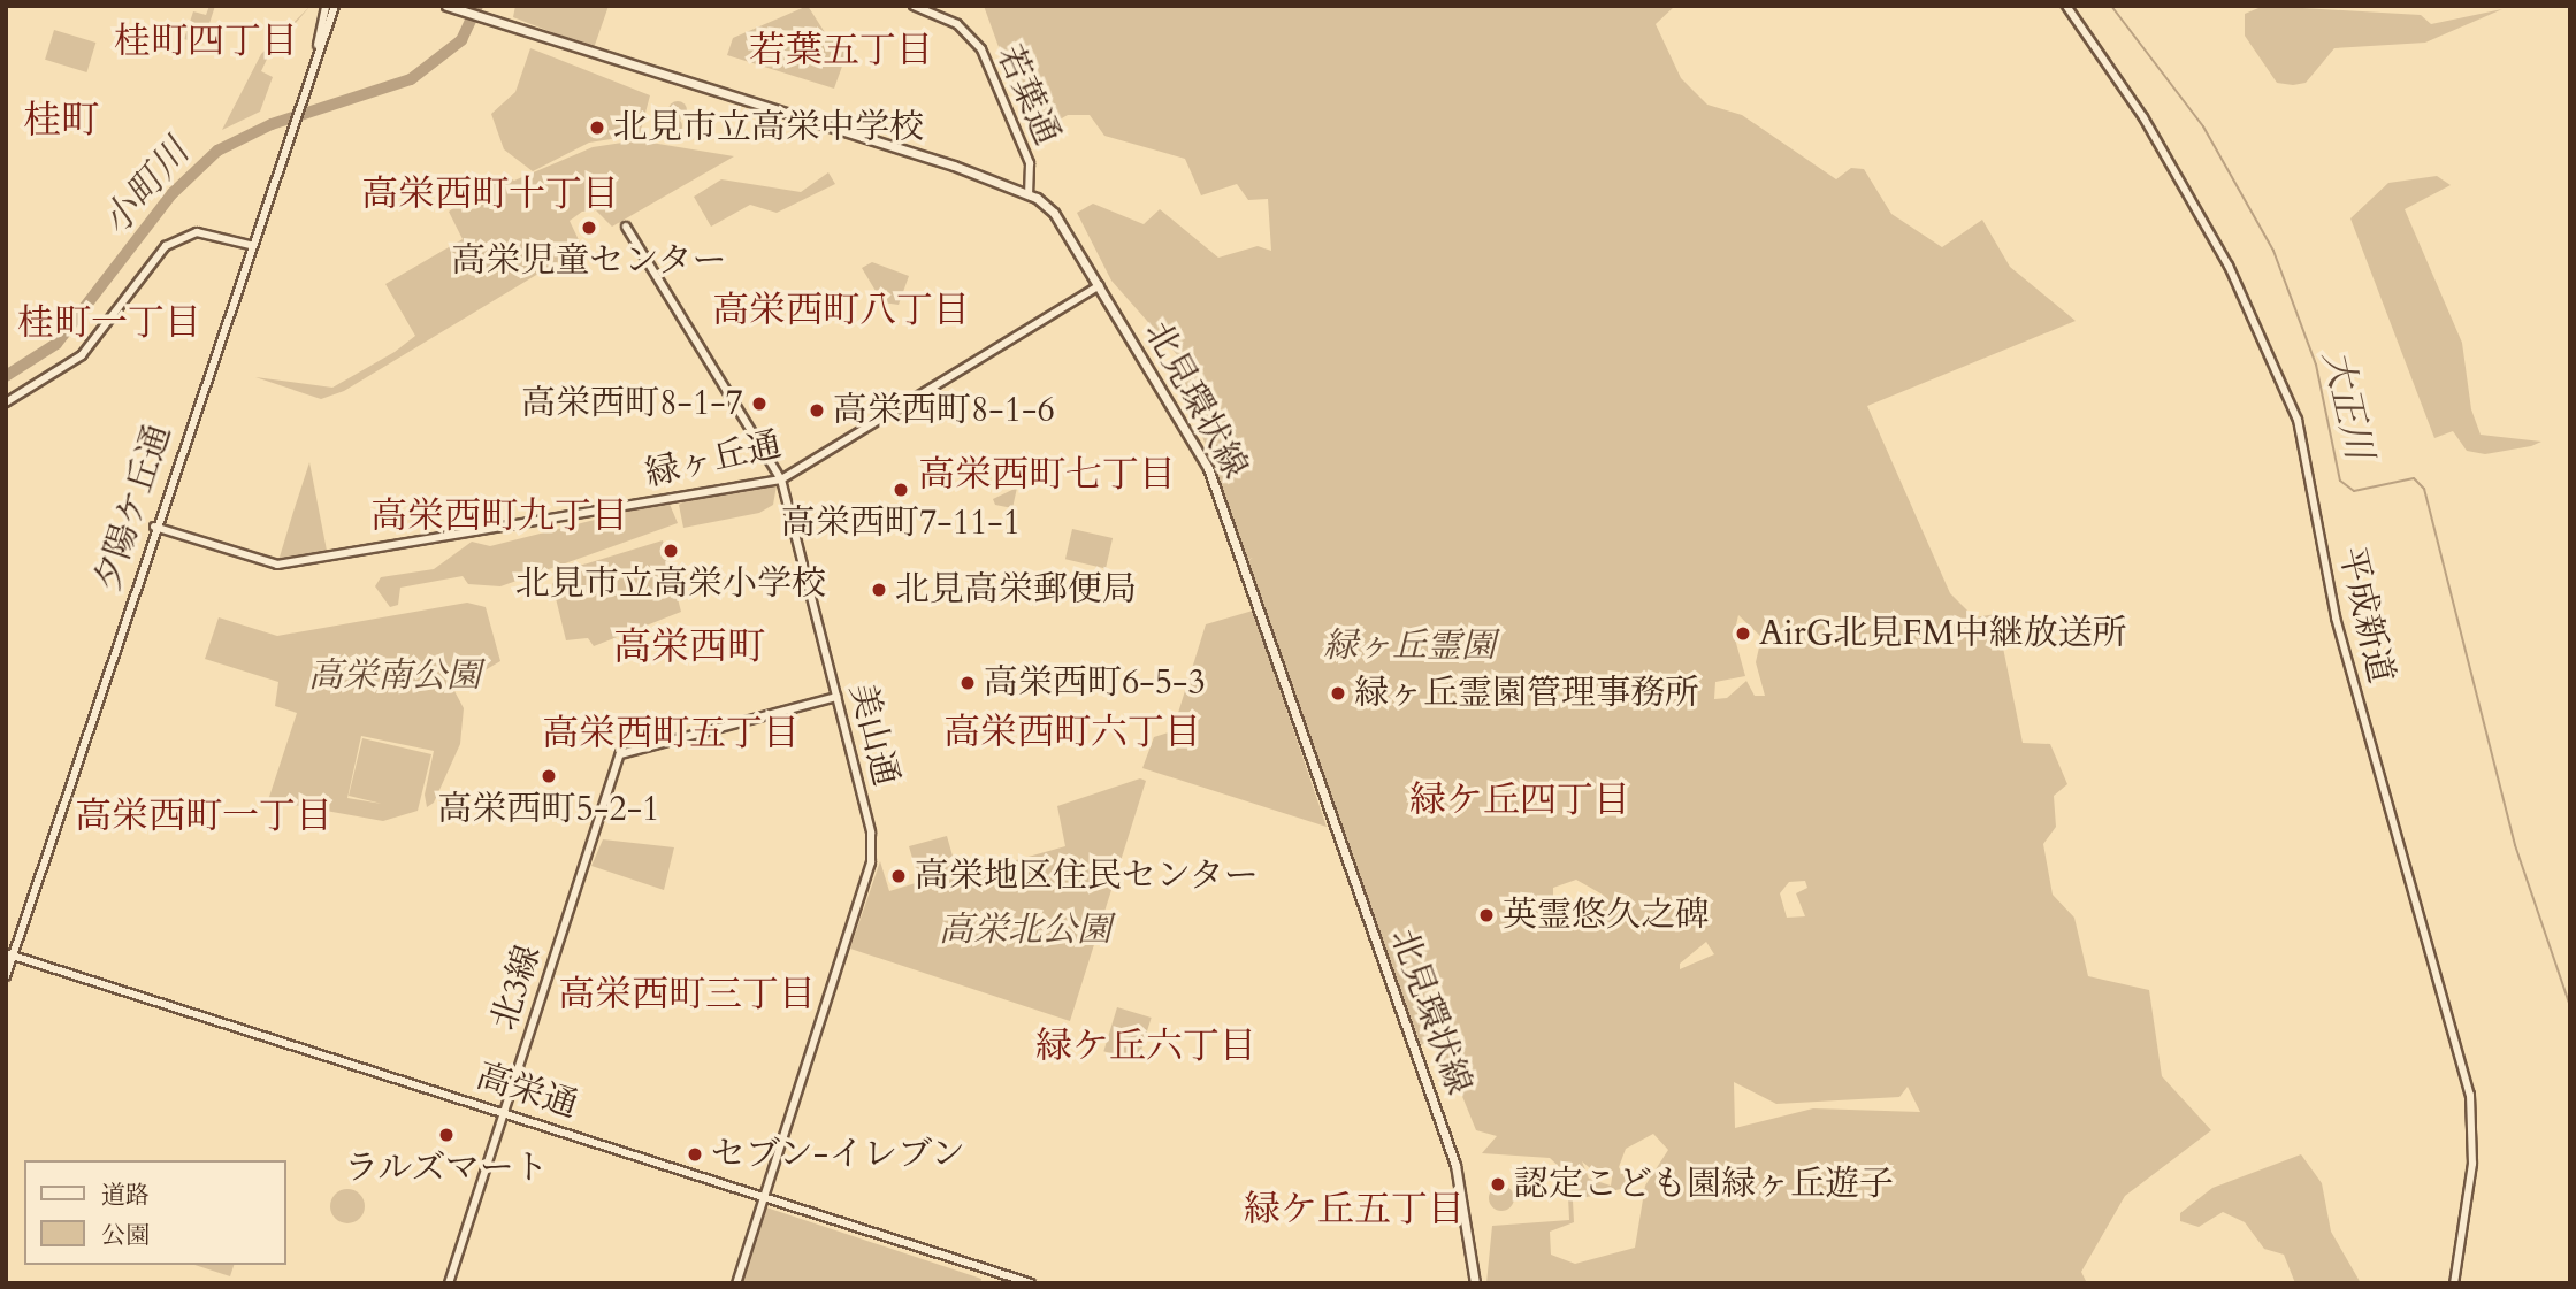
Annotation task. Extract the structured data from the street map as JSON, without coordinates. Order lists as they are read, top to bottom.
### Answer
{
  "streets": {
    "main road": ["北見環状線"],
    "street": [
      "若葉通",
      "緑ヶ丘通",
      "夕陽ケ丘通",
      "平成新道",
      "美山通",
      "北3線",
      "高栄通"
    ]
  },
  "crossings": [
    ["若葉通", "北見環状線"],
    ["北見環状線", "緑ヶ丘通"],
    ["緑ヶ丘通", "夕陽ケ丘通"],
    ["緑ヶ丘通", "美山通"],
    ["夕陽ケ丘通", "高栄通"],
    ["美山通", "北3線"],
    ["美山通", "高栄通"],
    ["北3線", "高栄通"]
  ],
  "districts": [
    "桂町四丁目",
    "若葉五丁目",
    "桂町",
    "高栄西町十丁目",
    "高栄西町八丁目",
    "桂町一丁目",
    "高栄西町七丁目",
    "高栄西町九丁目",
    "高栄西町",
    "高栄西町六丁目",
    "高栄西町五丁目",
    "緑ケ丘四丁目",
    "高栄西町一丁目",
    "高栄西町三丁目",
    "緑ケ丘六丁目",
    "緑ケ丘五丁目"
  ],
  "water": ["小町川", "大正川"],
  "parks": ["緑ヶ丘霊園", "高栄南公園", "高栄北公園"],
  "places": [
    "北見市立高栄中学校",
    "高栄児童センター",
    "高栄西町8-1-7",
    "高栄西町8-1-6",
    "高栄西町7-11-1",
    "北見市立高栄小学校",
    "北見高栄郵便局",
    "AirG北見FM中継放送所",
    "高栄西町6-5-3",
    "緑ヶ丘霊園管理事務所",
    "高栄西町5-2-1",
    "高栄地区住民センター",
    "英霊悠久之碑",
    "ラルズマート",
    "セブン-イレブン",
    "認定こども園緑ヶ丘遊子"
  ],
  "legend": ["道路", "公園"]
}
